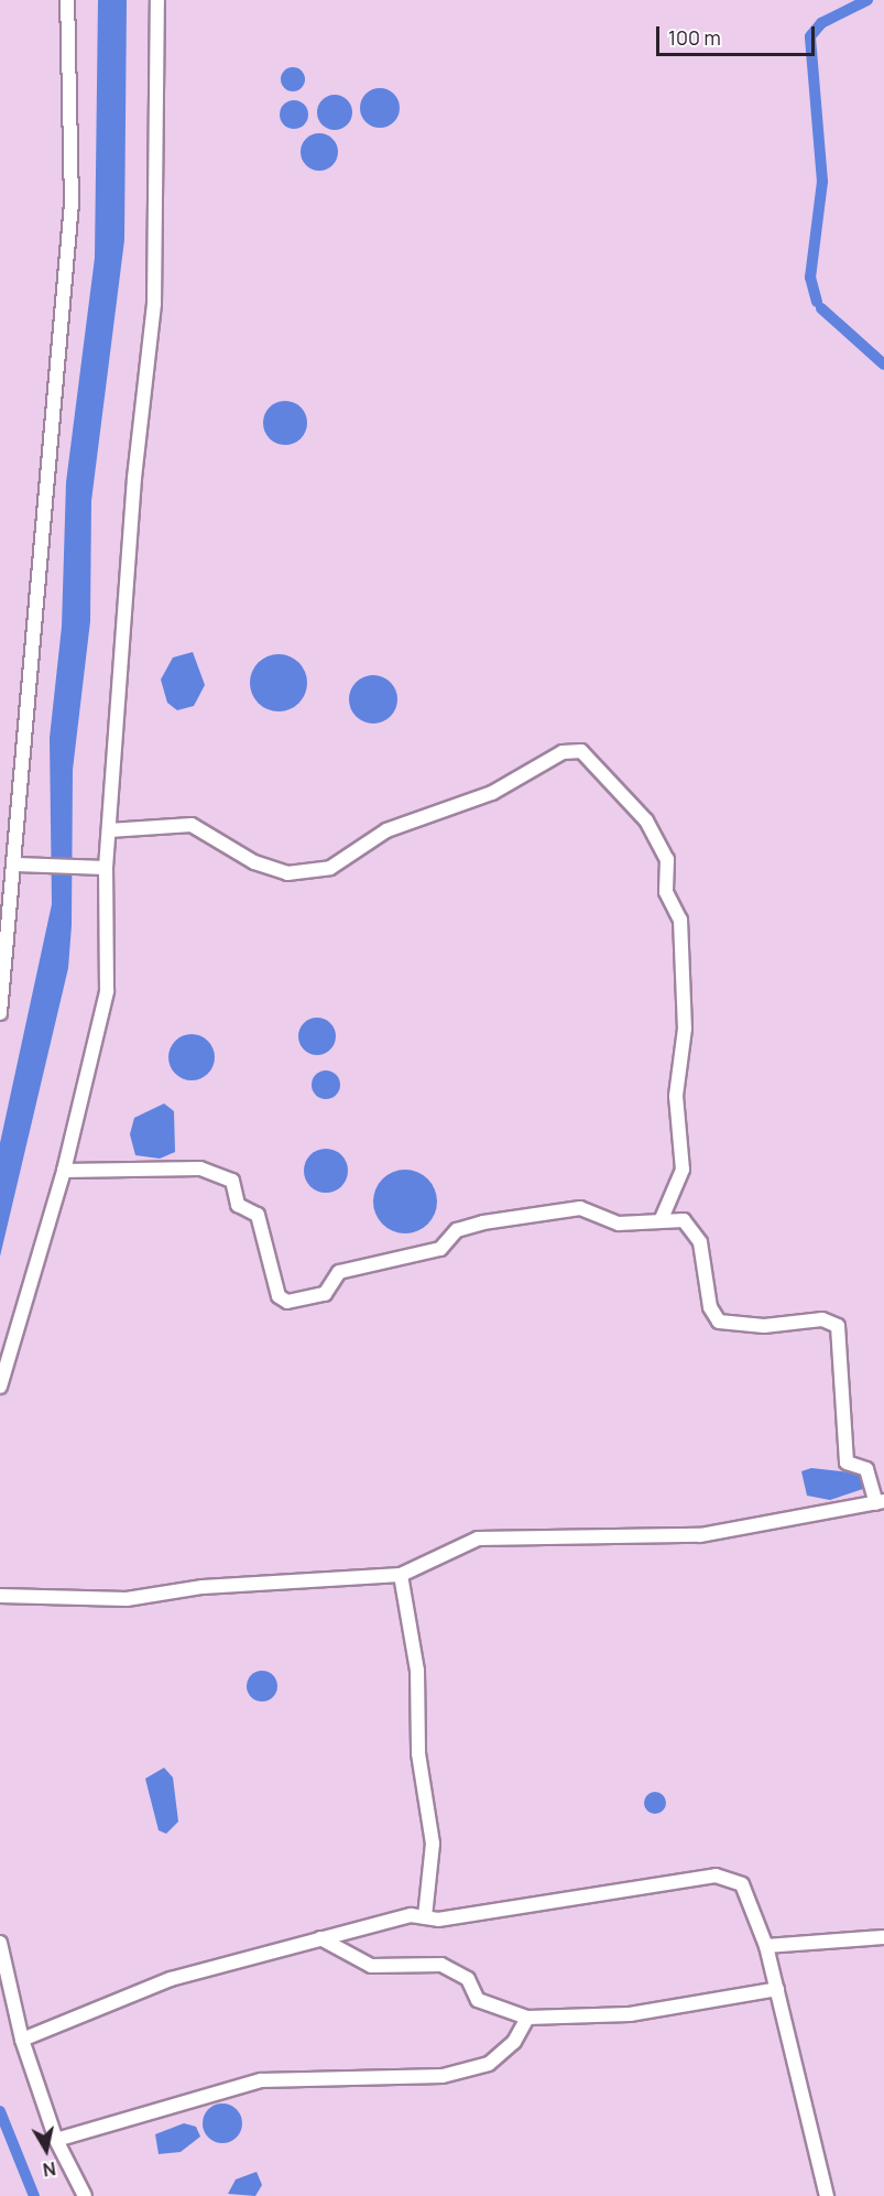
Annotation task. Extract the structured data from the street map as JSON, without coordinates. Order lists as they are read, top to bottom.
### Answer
{
  "scale_bar": "100 m",
  "north": "bottom"
}
